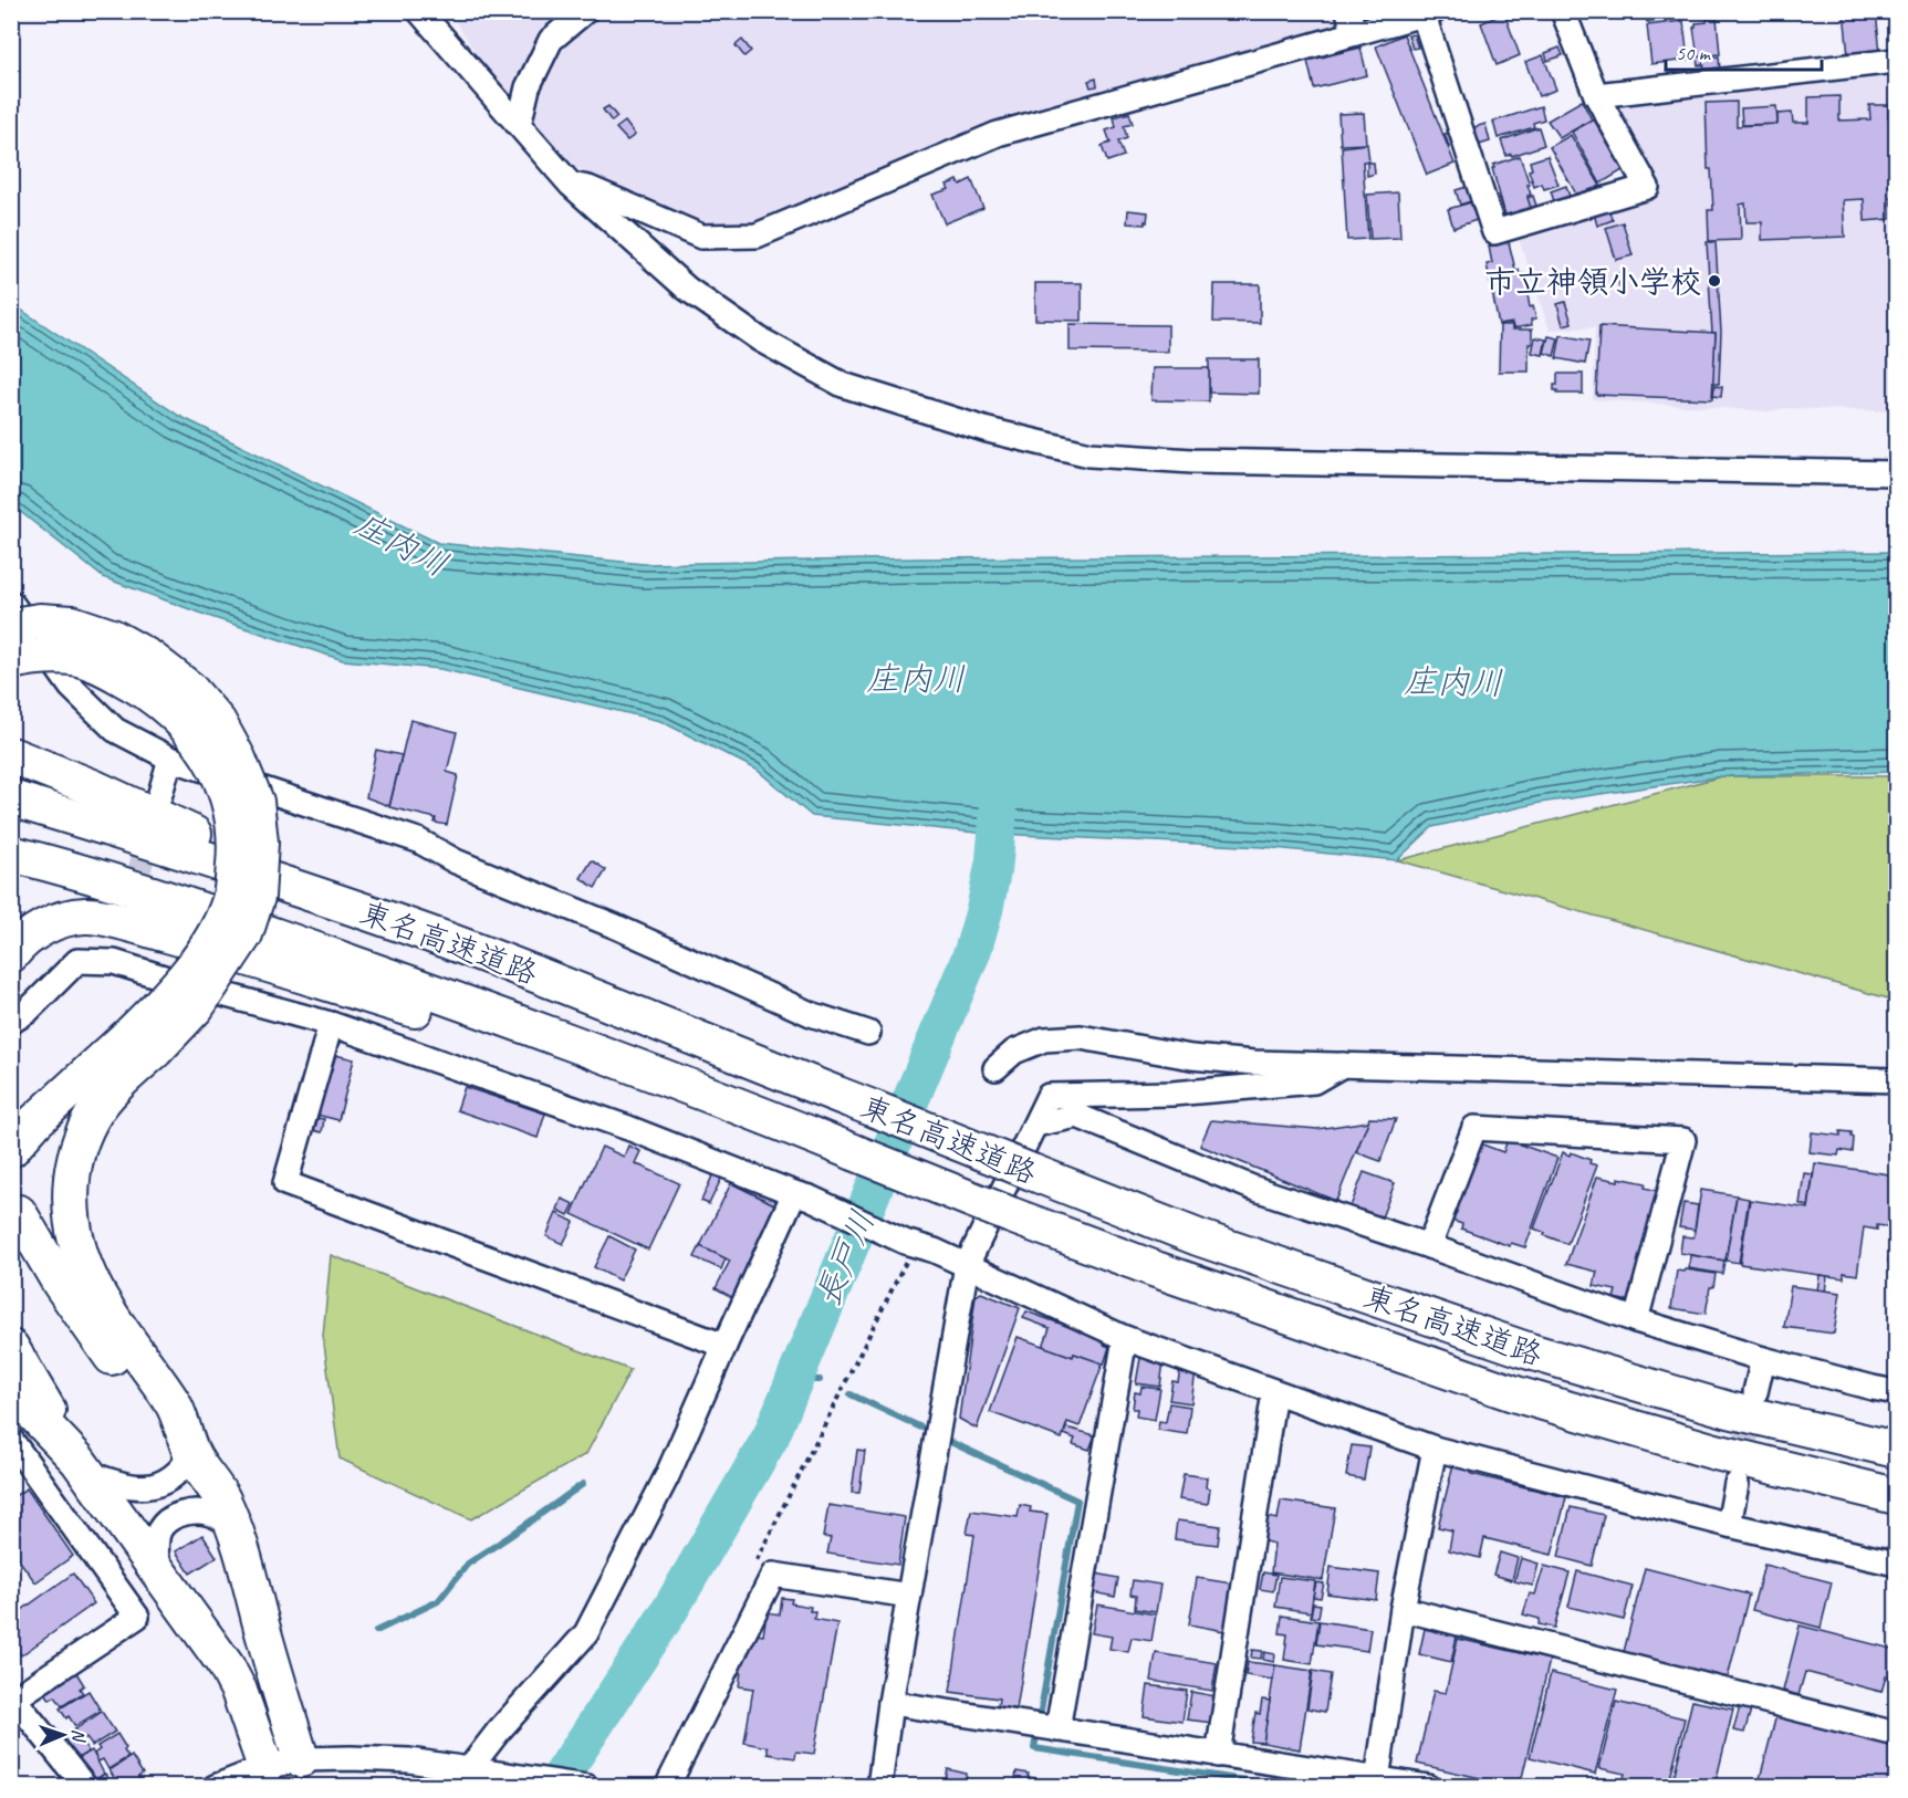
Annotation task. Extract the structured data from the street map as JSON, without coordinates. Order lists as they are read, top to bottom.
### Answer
{
  "streets": {
    "highway": ["東名高速道路"]
  },
  "water": ["庄内川", "長戸川"],
  "places": ["市立神領小学校"],
  "scale_bar": "50 m",
  "north": "right"
}
